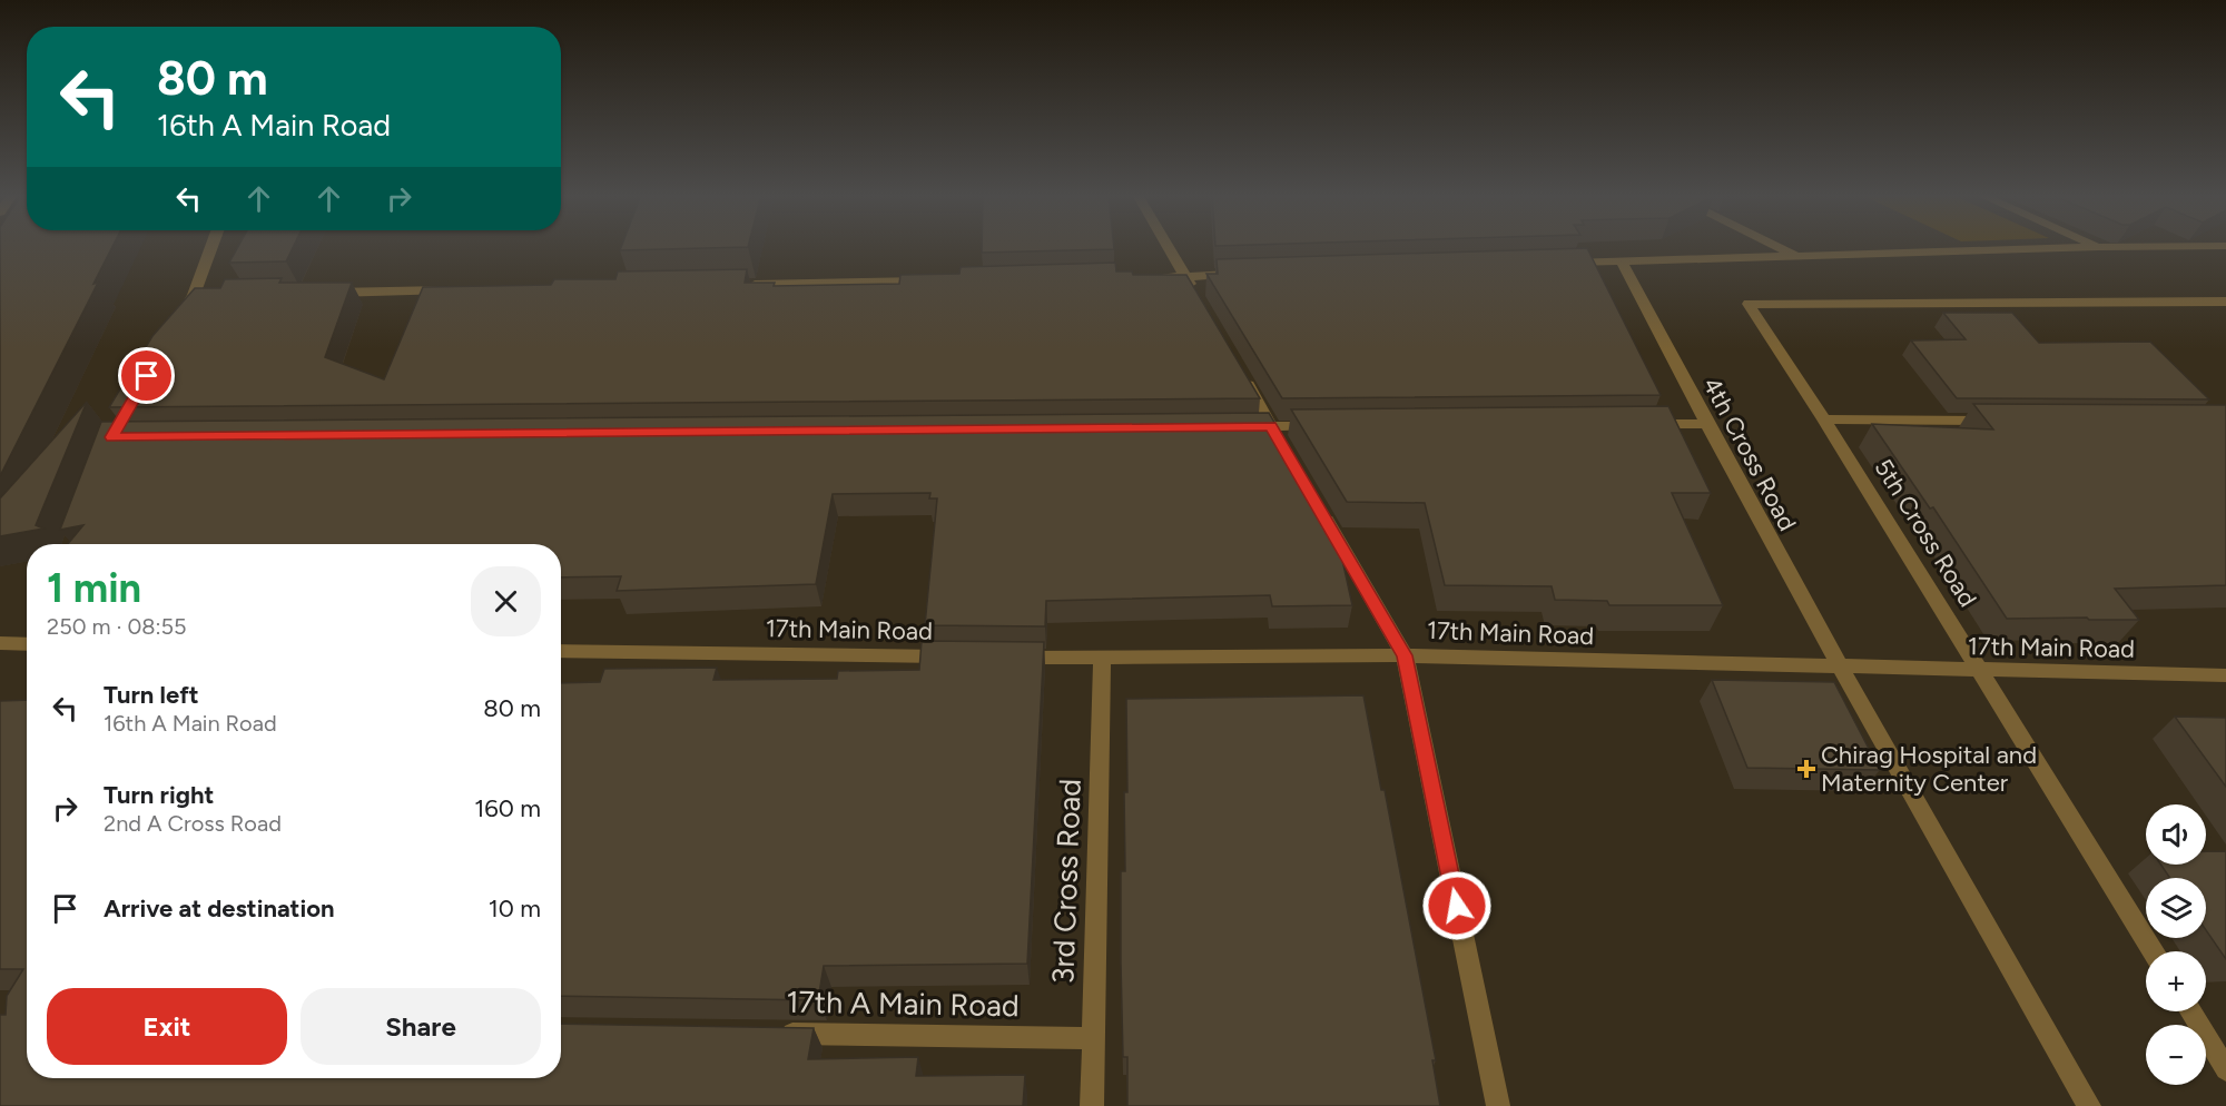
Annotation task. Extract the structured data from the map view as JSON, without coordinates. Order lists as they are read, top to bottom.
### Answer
{
  "streets": {
    "street": [
      "4th Cross Road",
      "5th Cross Road",
      "17th Main Road",
      "3rd Cross Road",
      "17th A Main Road"
    ]
  },
  "crossings": [
    ["4th Cross Road", "17th Main Road"],
    ["5th Cross Road", "17th Main Road"],
    ["17th Main Road", "3rd Cross Road"],
    ["3rd Cross Road", "17th A Main Road"]
  ],
  "places": {
    "health": ["Chirag Hospital and Maternity Center"]
  },
  "page": {
    "turn": ["80 m", "16th A Main Road"],
    "heading": ["1 min", "250 m · 08:55"],
    "list": [
      {
        "name": "Turn left",
        "note": "16th A Main Road",
        "value": "80 m"
      },
      {
        "name": "Turn right",
        "note": "2nd A Cross Road",
        "value": "160 m"
      },
      {
        "name": "Arrive at destination",
        "value": "10 m"
      }
    ],
    "map_buttons": ["+", "−"],
    "buttons": ["Exit", "Share"]
  }
}
